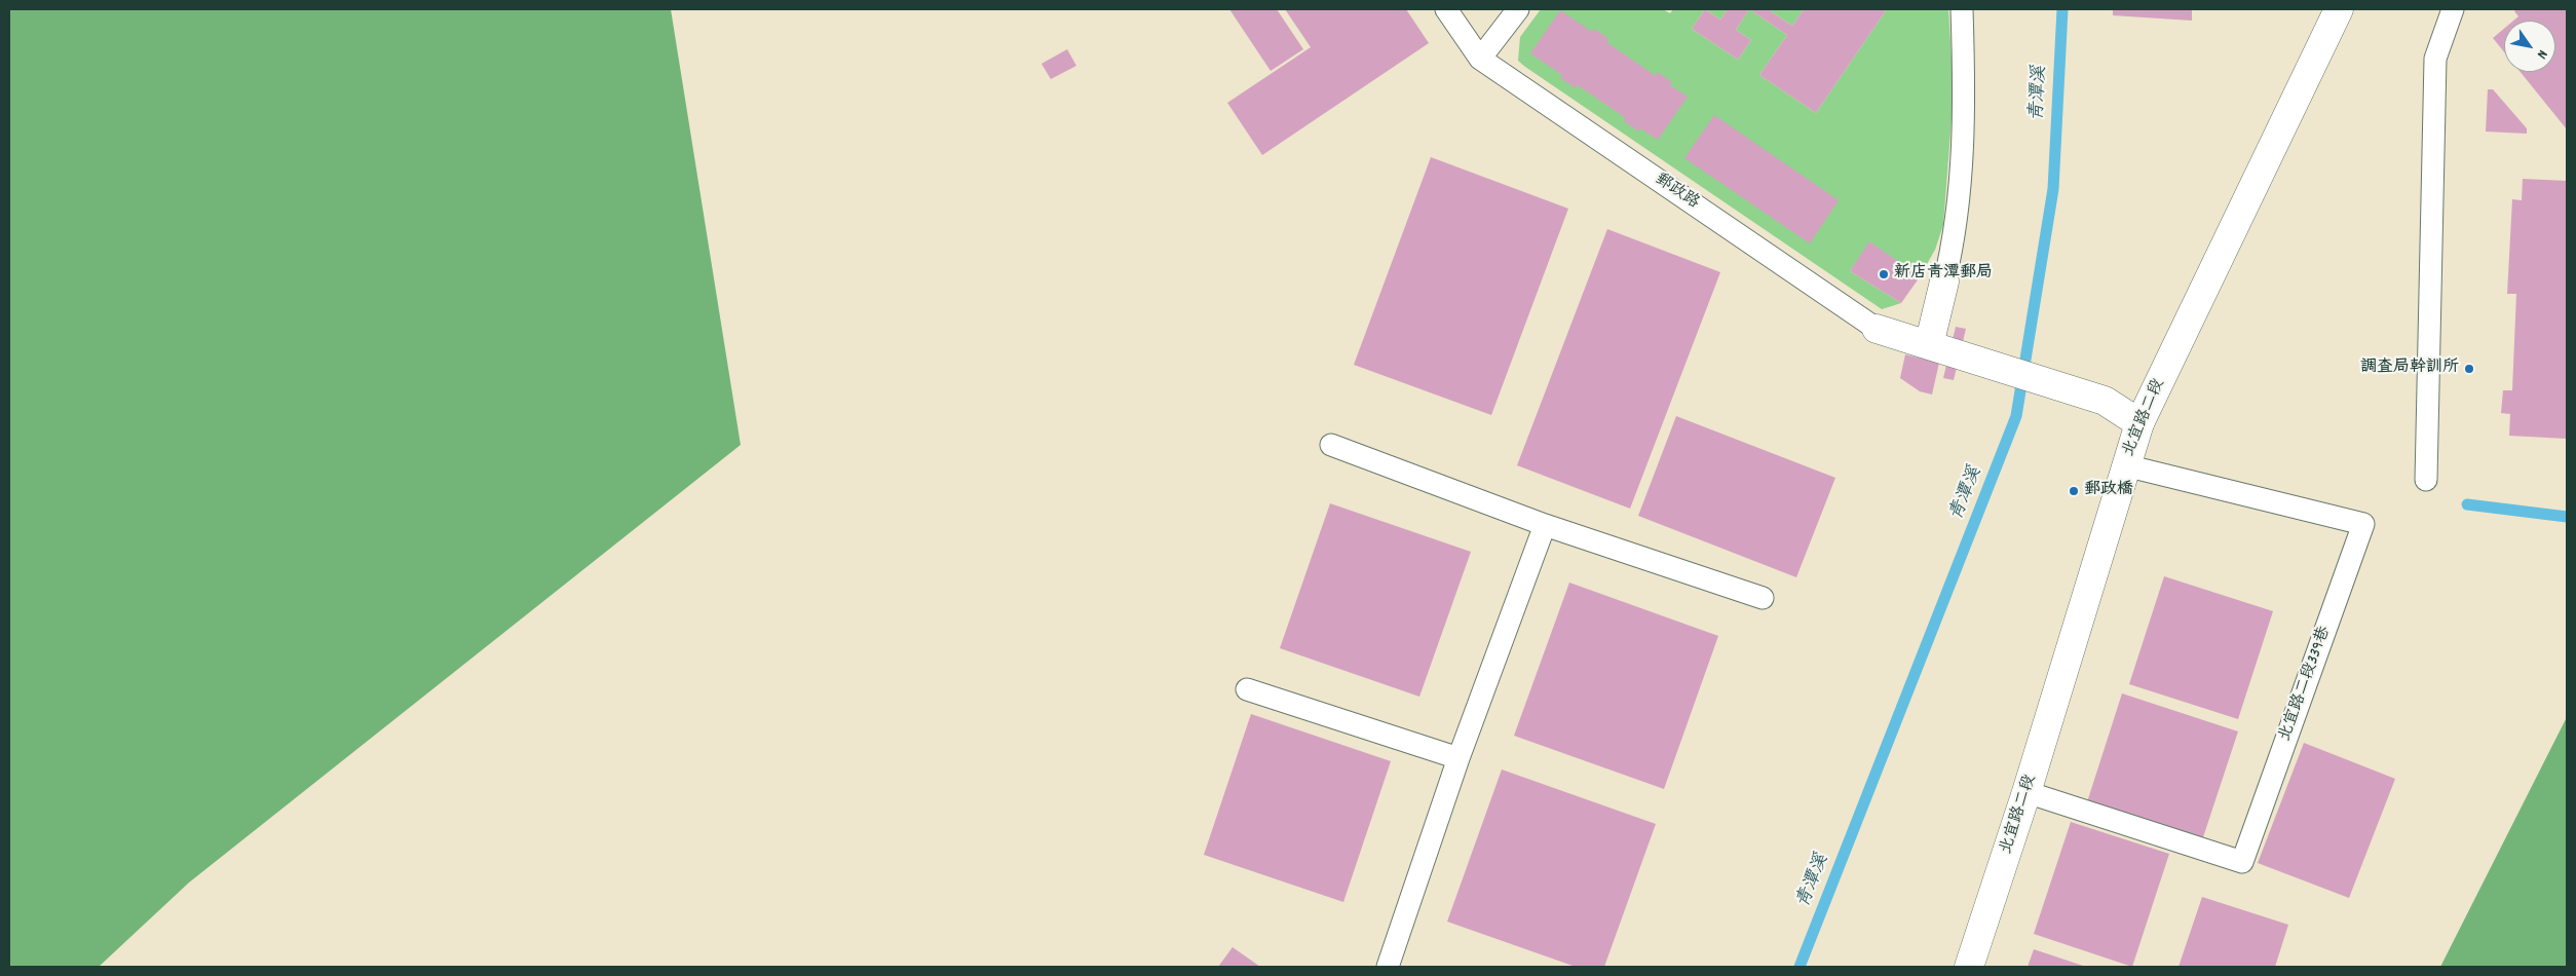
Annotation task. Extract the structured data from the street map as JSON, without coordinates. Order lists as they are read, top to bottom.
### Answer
{
  "streets": {
    "main road": ["郵政路", "北宜路二段"],
    "lane": ["北宜路二段339巷"]
  },
  "crossings": [
    ["郵政路", "北宜路二段"],
    ["北宜路二段", "北宜路二段339巷"]
  ],
  "water": ["青潭溪"],
  "places": ["新店青潭郵局", "調查局幹訓所", "郵政橋"],
  "north": "bottom right"
}
